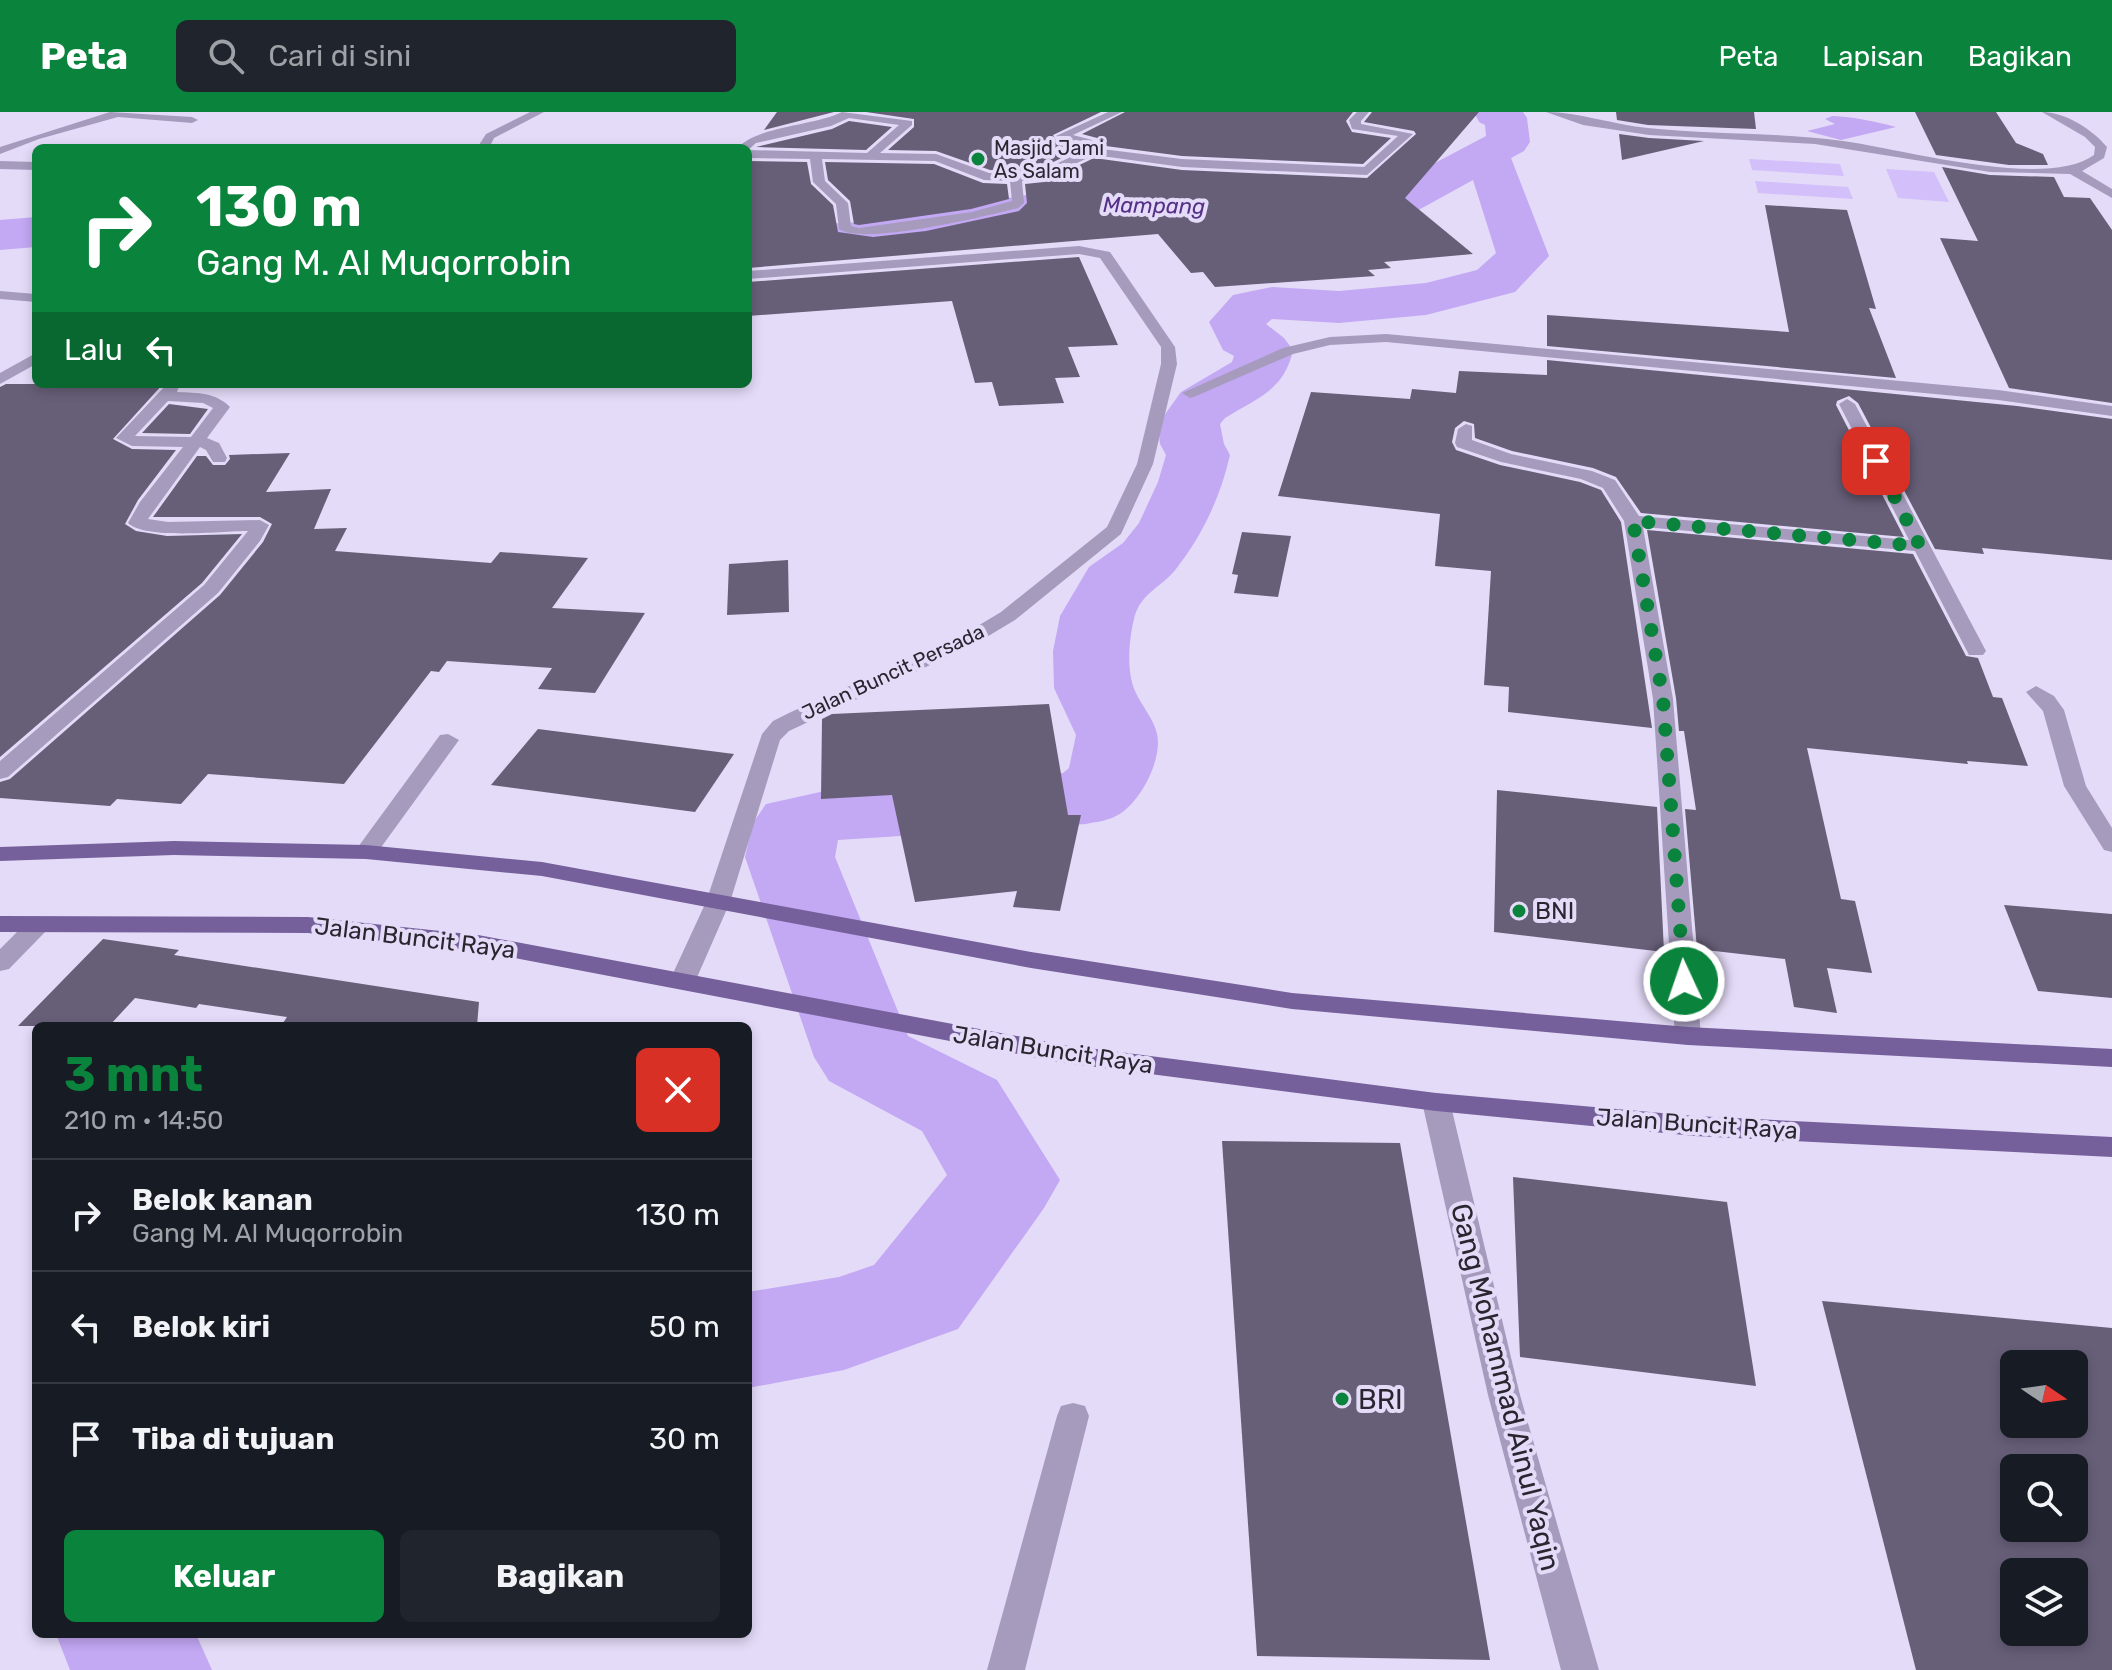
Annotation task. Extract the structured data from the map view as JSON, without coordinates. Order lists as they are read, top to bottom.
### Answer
{
  "streets": {
    "main road": ["Jalan Buncit Raya"],
    "street": ["Jalan Buncit Persada", "Gang Mohammad Ainul Yaqin"]
  },
  "crossings": [
    ["Jalan Buncit Persada", "Jalan Buncit Raya"],
    ["Jalan Buncit Raya", "Gang Mohammad Ainul Yaqin"]
  ],
  "water": ["Mampang"],
  "places": ["Masjid Jami As Salam", "BNI", "BRI"],
  "north": "right",
  "page": {
    "header": "Peta",
    "search": "Cari di sini",
    "nav": ["Peta", "Lapisan", "Bagikan"],
    "turn": ["130 m", "Gang M. Al Muqorrobin"],
    "then": "Lalu",
    "heading": ["3 mnt", "210 m · 14:50"],
    "list": [
      {
        "name": "Belok kanan",
        "note": "Gang M. Al Muqorrobin",
        "value": "130 m"
      },
      {
        "name": "Belok kiri",
        "value": "50 m"
      },
      {
        "name": "Tiba di tujuan",
        "value": "30 m"
      }
    ],
    "buttons": ["Keluar", "Bagikan"]
  }
}
